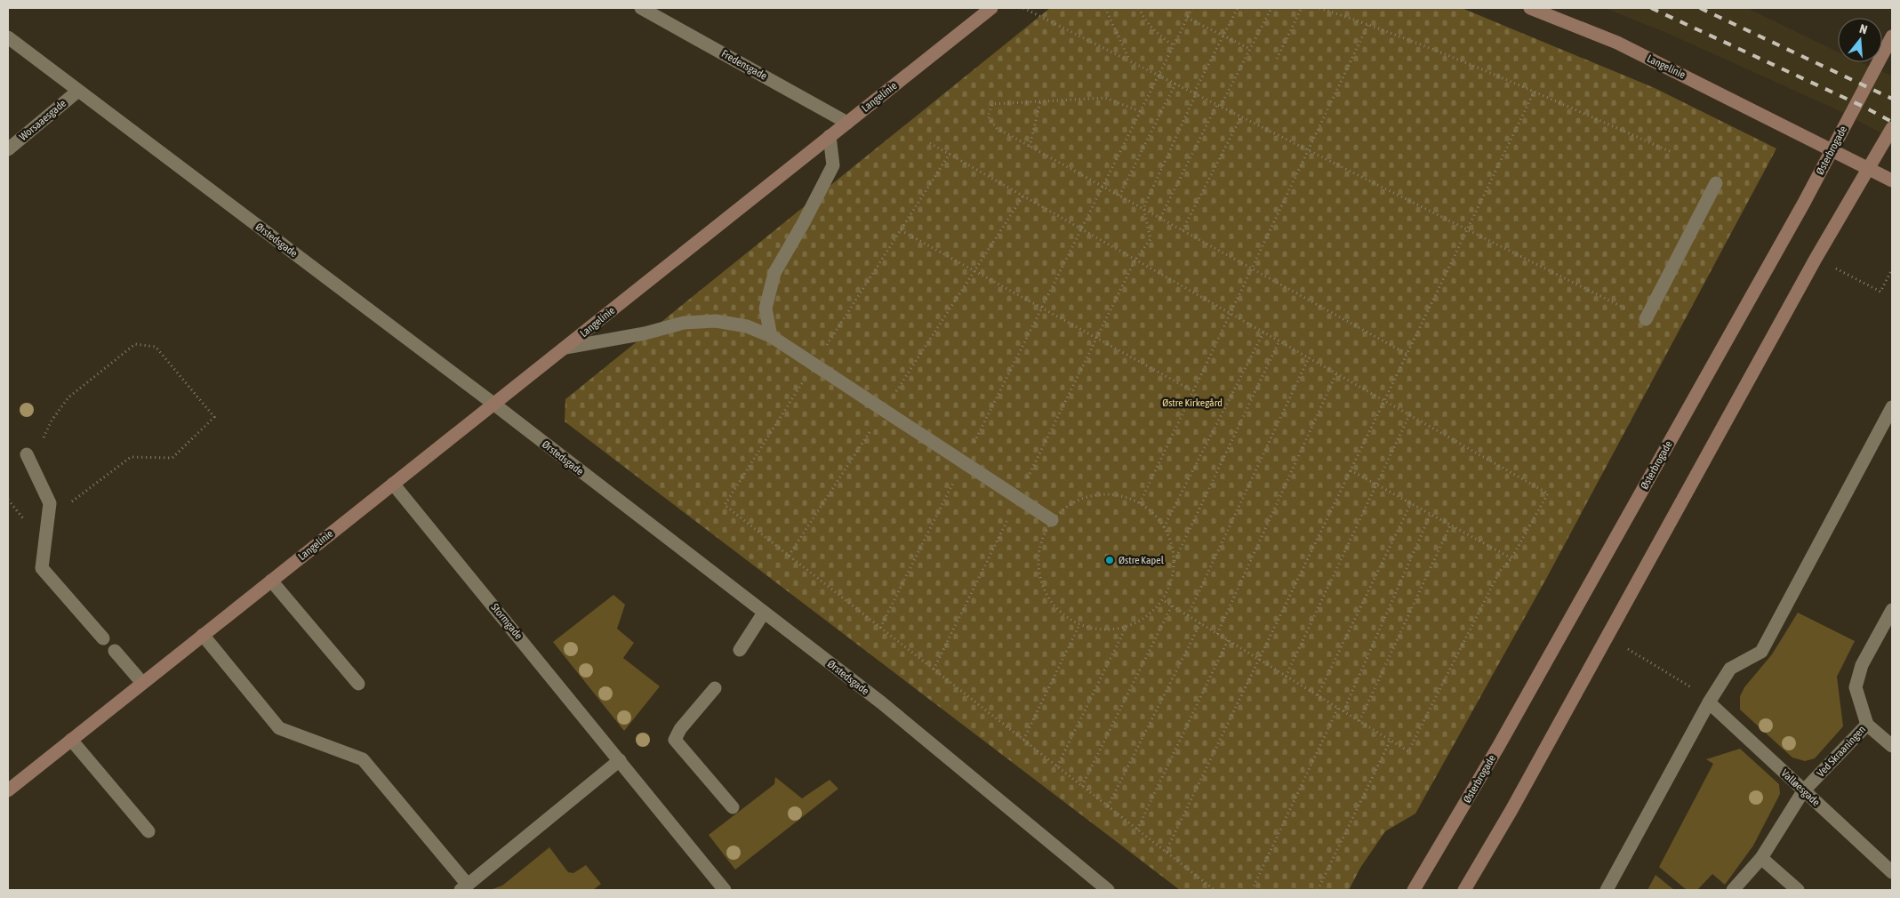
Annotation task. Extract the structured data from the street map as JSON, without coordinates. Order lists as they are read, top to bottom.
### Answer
{
  "streets": {
    "main road": ["Langelinie", "Østerbrogade"],
    "street": [
      "Fredensgade",
      "Worsaaesgade",
      "Ørstedsgade",
      "Stormgade",
      "Ved Skraaningen",
      "Valløesgade"
    ]
  },
  "crossings": [
    ["Fredensgade", "Langelinie"],
    ["Langelinie", "Ørstedsgade"],
    ["Langelinie", "Stormgade"],
    ["Worsaaesgade", "Ørstedsgade"],
    ["Ved Skraaningen", "Valløesgade"]
  ],
  "parks": ["Østre Kirkegård"],
  "places": ["Østre Kapel"],
  "north": "top"
}
